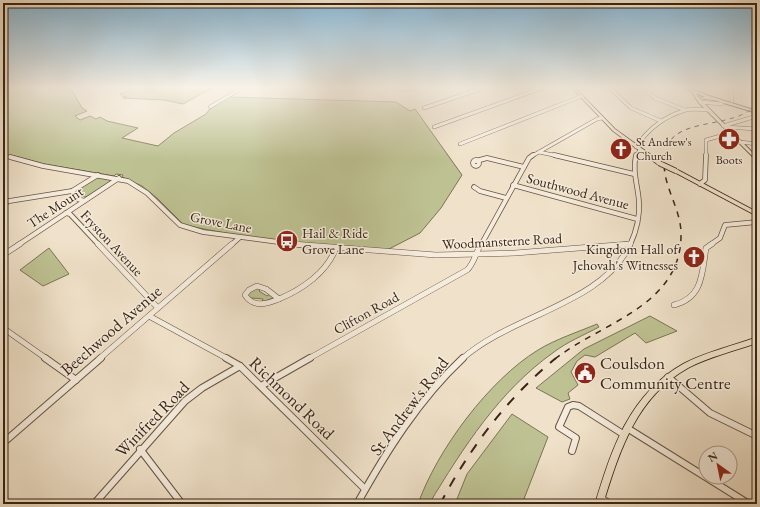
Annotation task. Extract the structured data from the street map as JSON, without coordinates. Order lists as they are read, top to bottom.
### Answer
{
  "streets": {
    "street": [
      "Southwood Avenue",
      "The Mount",
      "Grove Lane",
      "Woodmansterne Road",
      "Fryston Avenue",
      "Clifton Road",
      "Beechwood Avenue",
      "Richmond Road",
      "St Andrew's Road",
      "Winifred Road"
    ]
  },
  "crossings": [
    ["Southwood Avenue", "Clifton Road"],
    ["The Mount", "Grove Lane"],
    ["The Mount", "Fryston Avenue"],
    ["Grove Lane", "Woodmansterne Road"],
    ["Grove Lane", "Beechwood Avenue"],
    ["Woodmansterne Road", "Clifton Road"],
    ["Woodmansterne Road", "St Andrew's Road"],
    ["Fryston Avenue", "Beechwood Avenue"],
    ["Clifton Road", "Richmond Road"],
    ["Beechwood Avenue", "Richmond Road"],
    ["Richmond Road", "St Andrew's Road"],
    ["Richmond Road", "Winifred Road"]
  ],
  "places": {
    "pharmacy": ["Boots"],
    "church": ["St Andrew's Church", "Kingdom Hall of Jehovah's Witnesses"],
    "bus stop": ["Hail & Ride Grove Lane"],
    "public building": ["Coulsdon Community Centre"]
  },
  "north": "top left"
}
